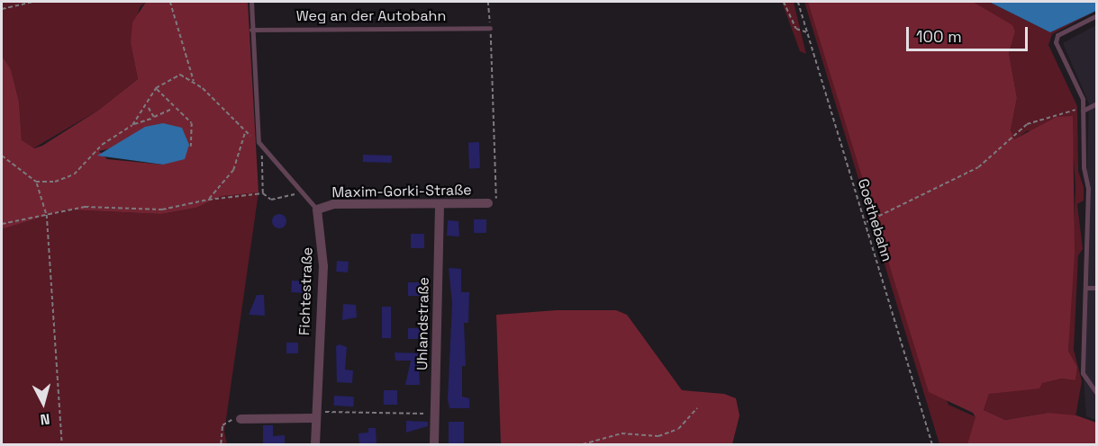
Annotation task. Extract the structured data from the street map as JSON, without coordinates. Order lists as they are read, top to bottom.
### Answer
{
  "streets": {
    "street": ["Maxim-Gorki-Straße", "Fichtestraße", "Uhlandstraße"],
    "lane": ["Weg an der Autobahn"],
    "path": ["Goethebahn"]
  },
  "crossings": [
    ["Maxim-Gorki-Straße", "Fichtestraße"],
    ["Maxim-Gorki-Straße", "Uhlandstraße"]
  ],
  "scale_bar": "100 m",
  "north": "bottom"
}
